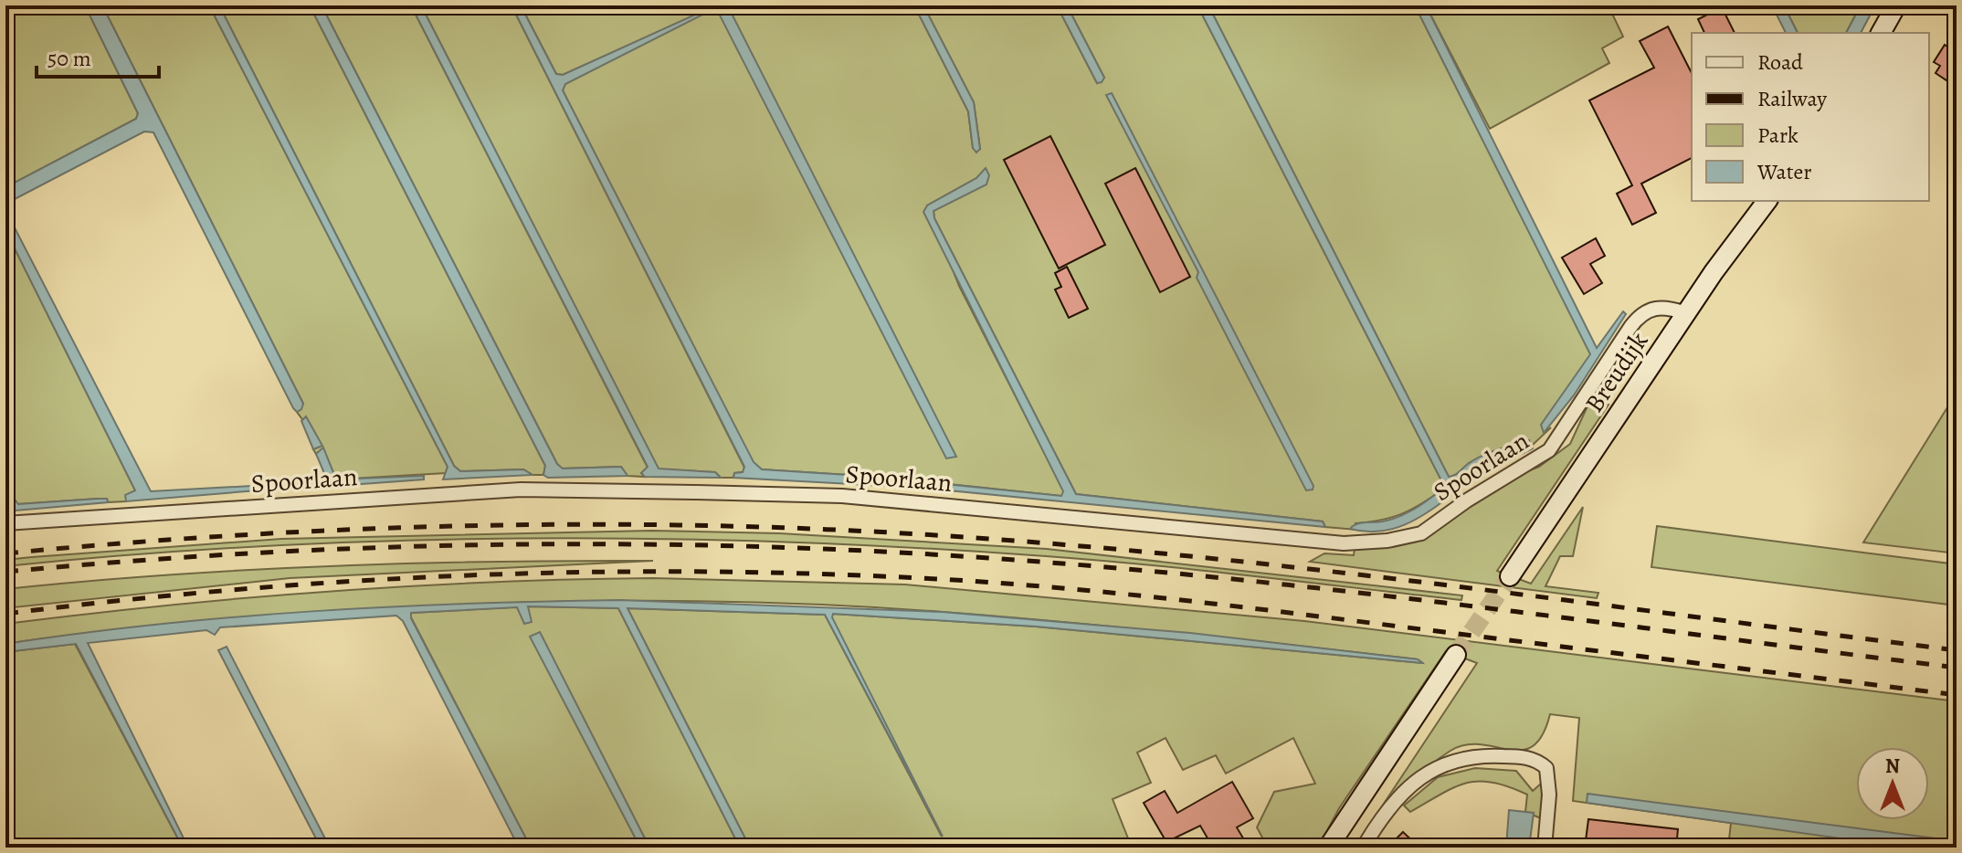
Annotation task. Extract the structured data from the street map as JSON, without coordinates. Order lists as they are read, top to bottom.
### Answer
{
  "streets": {
    "street": ["Breudijk", "Spoorlaan"]
  },
  "crossings": [
    ["Breudijk", "Spoorlaan"]
  ],
  "legend": [
    "Road",
    "Railway",
    "Park",
    "Water"
  ],
  "scale_bar": "50 m",
  "north": "top"
}
